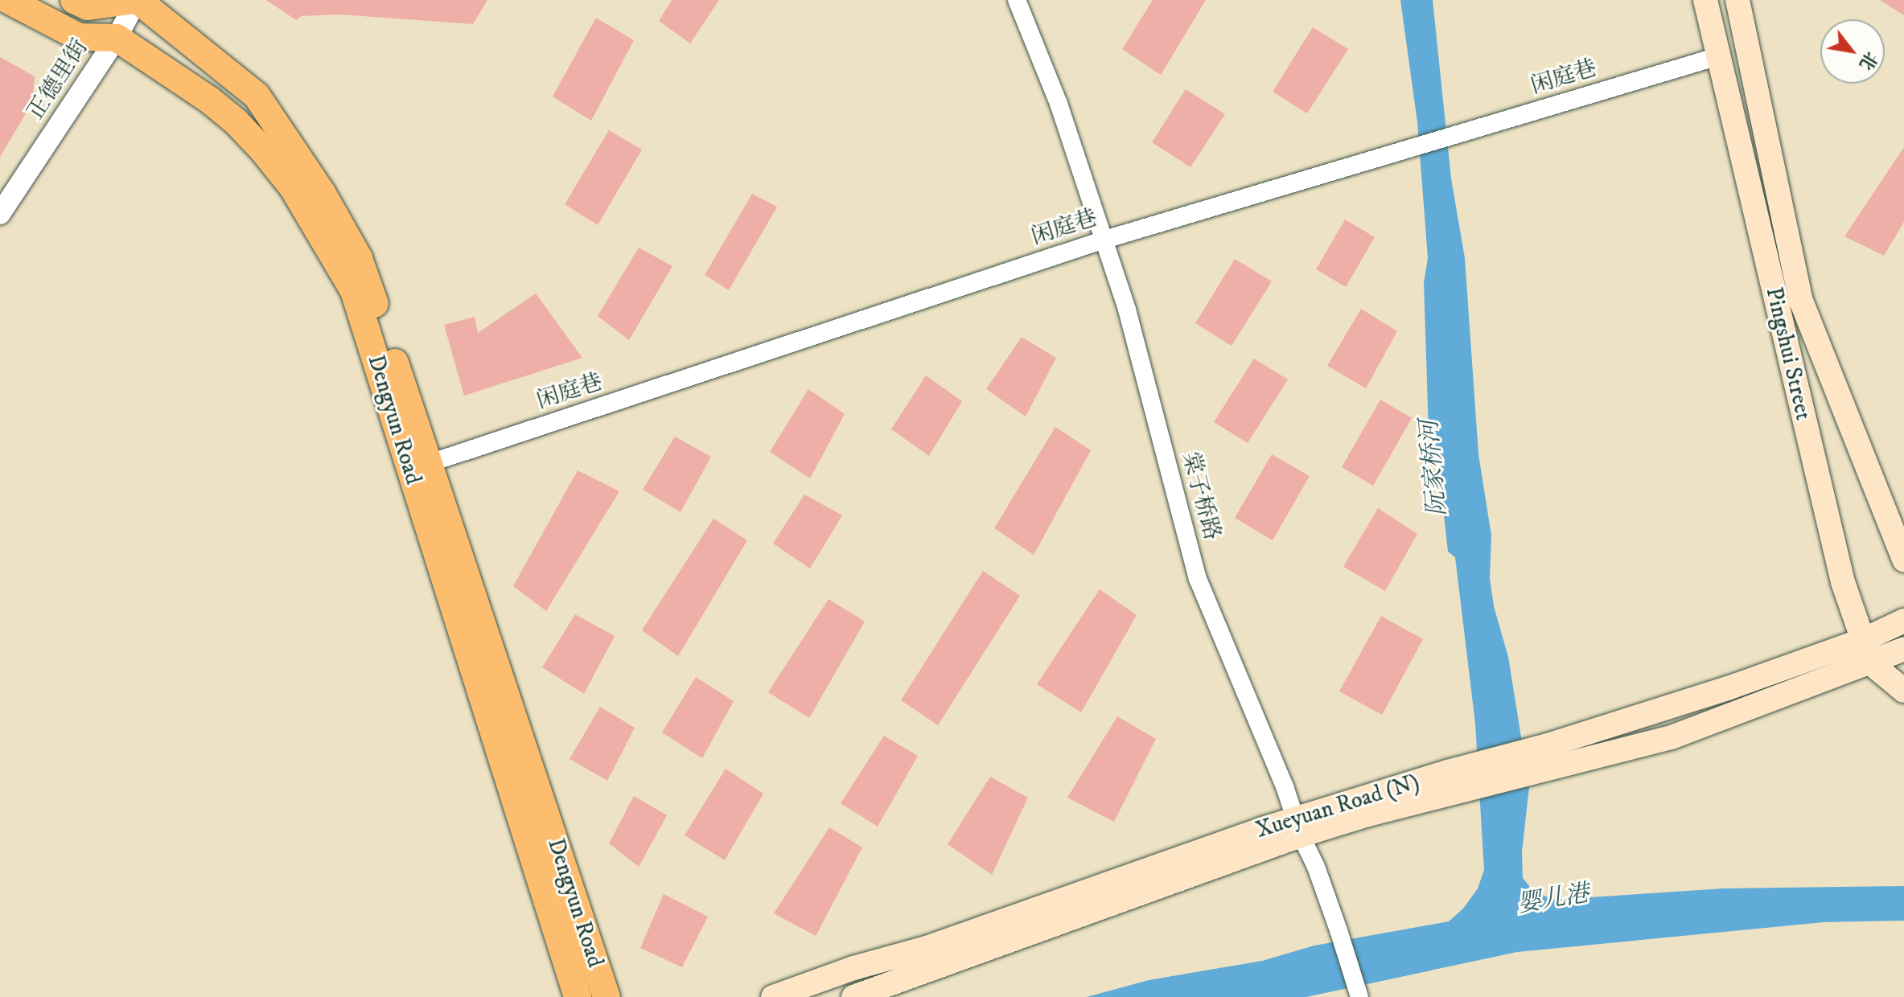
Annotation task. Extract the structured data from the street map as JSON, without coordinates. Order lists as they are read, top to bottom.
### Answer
{
  "streets": {
    "main road": ["Pingshui Street", "Dengyun Road", "Xueyuan Road (N)"],
    "street": ["闲庭巷", "正德里街", "棠子桥路"]
  },
  "crossings": [
    ["闲庭巷", "Pingshui Street"],
    ["闲庭巷", "Dengyun Road"],
    ["闲庭巷", "棠子桥路"],
    ["正德里街", "Dengyun Road"],
    ["Pingshui Street", "Xueyuan Road (N)"],
    ["棠子桥路", "Xueyuan Road (N)"]
  ],
  "water": ["阮家桥河", "婴儿港"],
  "north": "bottom right"
}
